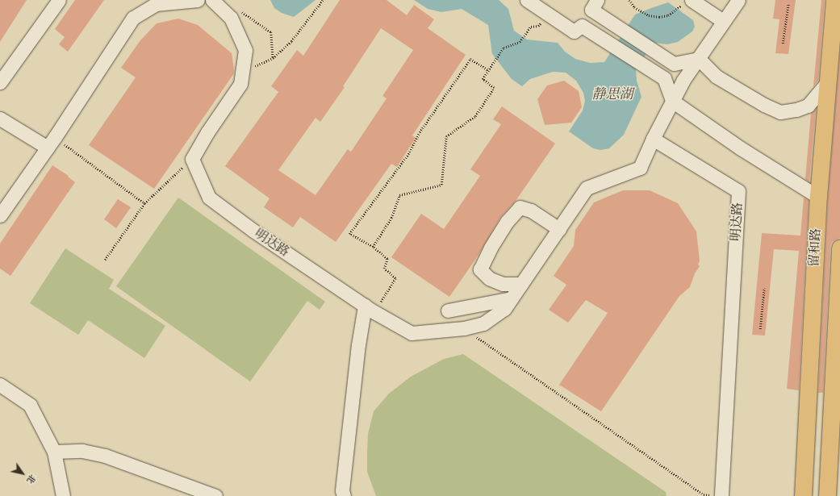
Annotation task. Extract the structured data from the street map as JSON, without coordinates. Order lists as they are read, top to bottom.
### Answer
{
  "streets": {
    "main road": ["留和路"],
    "street": ["明达路"]
  },
  "water": ["静思湖"],
  "north": "bottom right"
}
